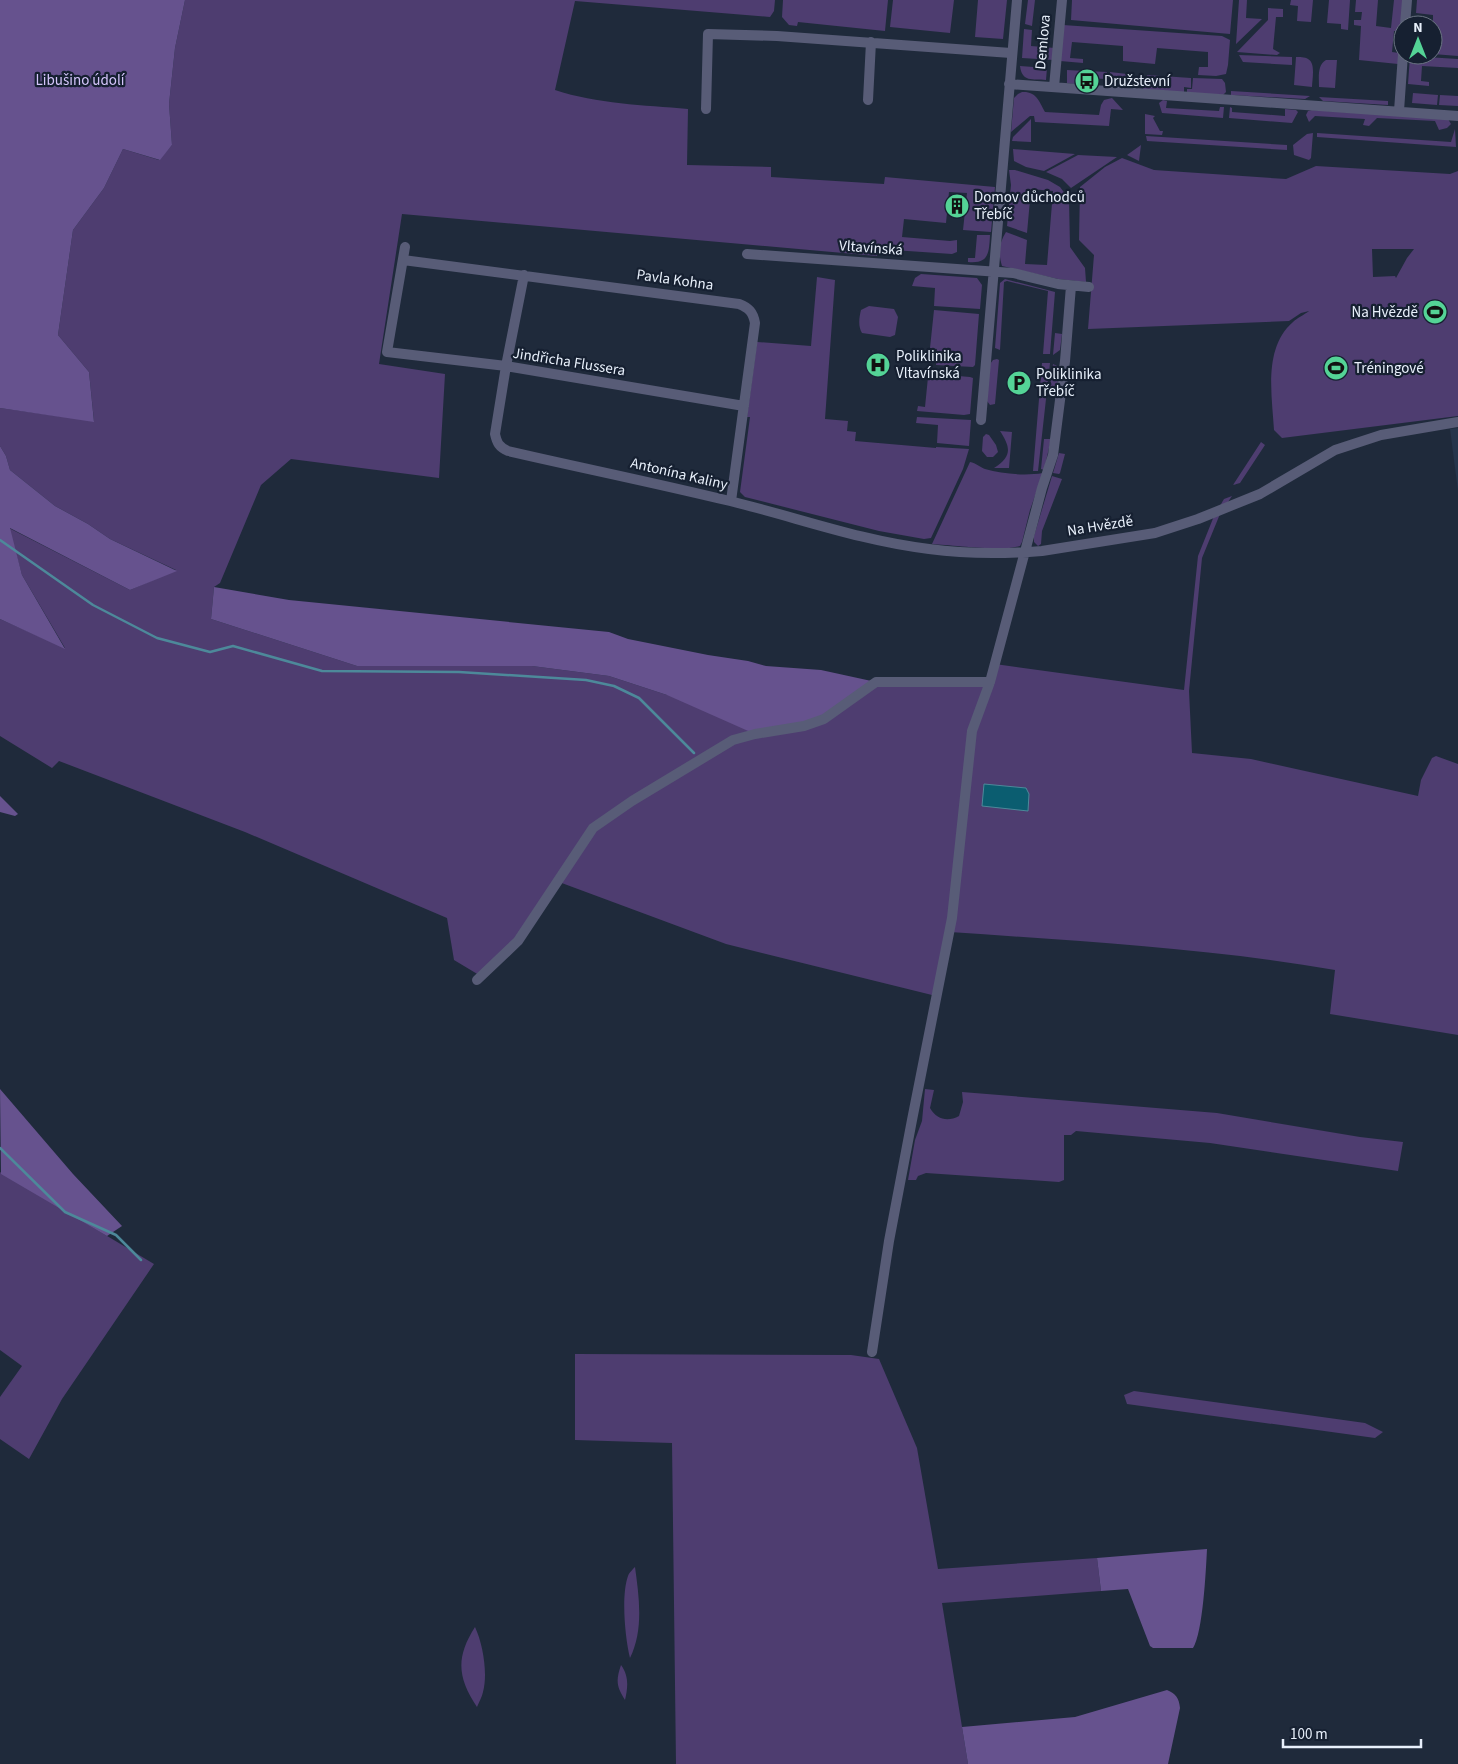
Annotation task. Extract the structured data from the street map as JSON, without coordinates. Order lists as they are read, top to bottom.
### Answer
{
  "streets": {
    "street": [
      "Demlova",
      "Vltavínská",
      "Pavla Kohna",
      "Jindřicha Flussera",
      "Antonína Kaliny",
      "Na Hvězdě"
    ]
  },
  "crossings": [
    ["Pavla Kohna", "Jindřicha Flussera"],
    ["Pavla Kohna", "Antonína Kaliny"],
    ["Jindřicha Flussera", "Antonína Kaliny"],
    ["Antonína Kaliny", "Na Hvězdě"]
  ],
  "parks": ["Libušino údolí"],
  "places": {
    "bus stop": ["Družstevní"],
    "building": ["Domov důchodců Třebíč"],
    "sports": ["Na Hvězdě", "Tréningové"],
    "hospital": ["Poliklinika Vltavínská"],
    "parking": ["Poliklinika Třebíč"]
  },
  "scale_bar": "100 m",
  "north": "top"
}
